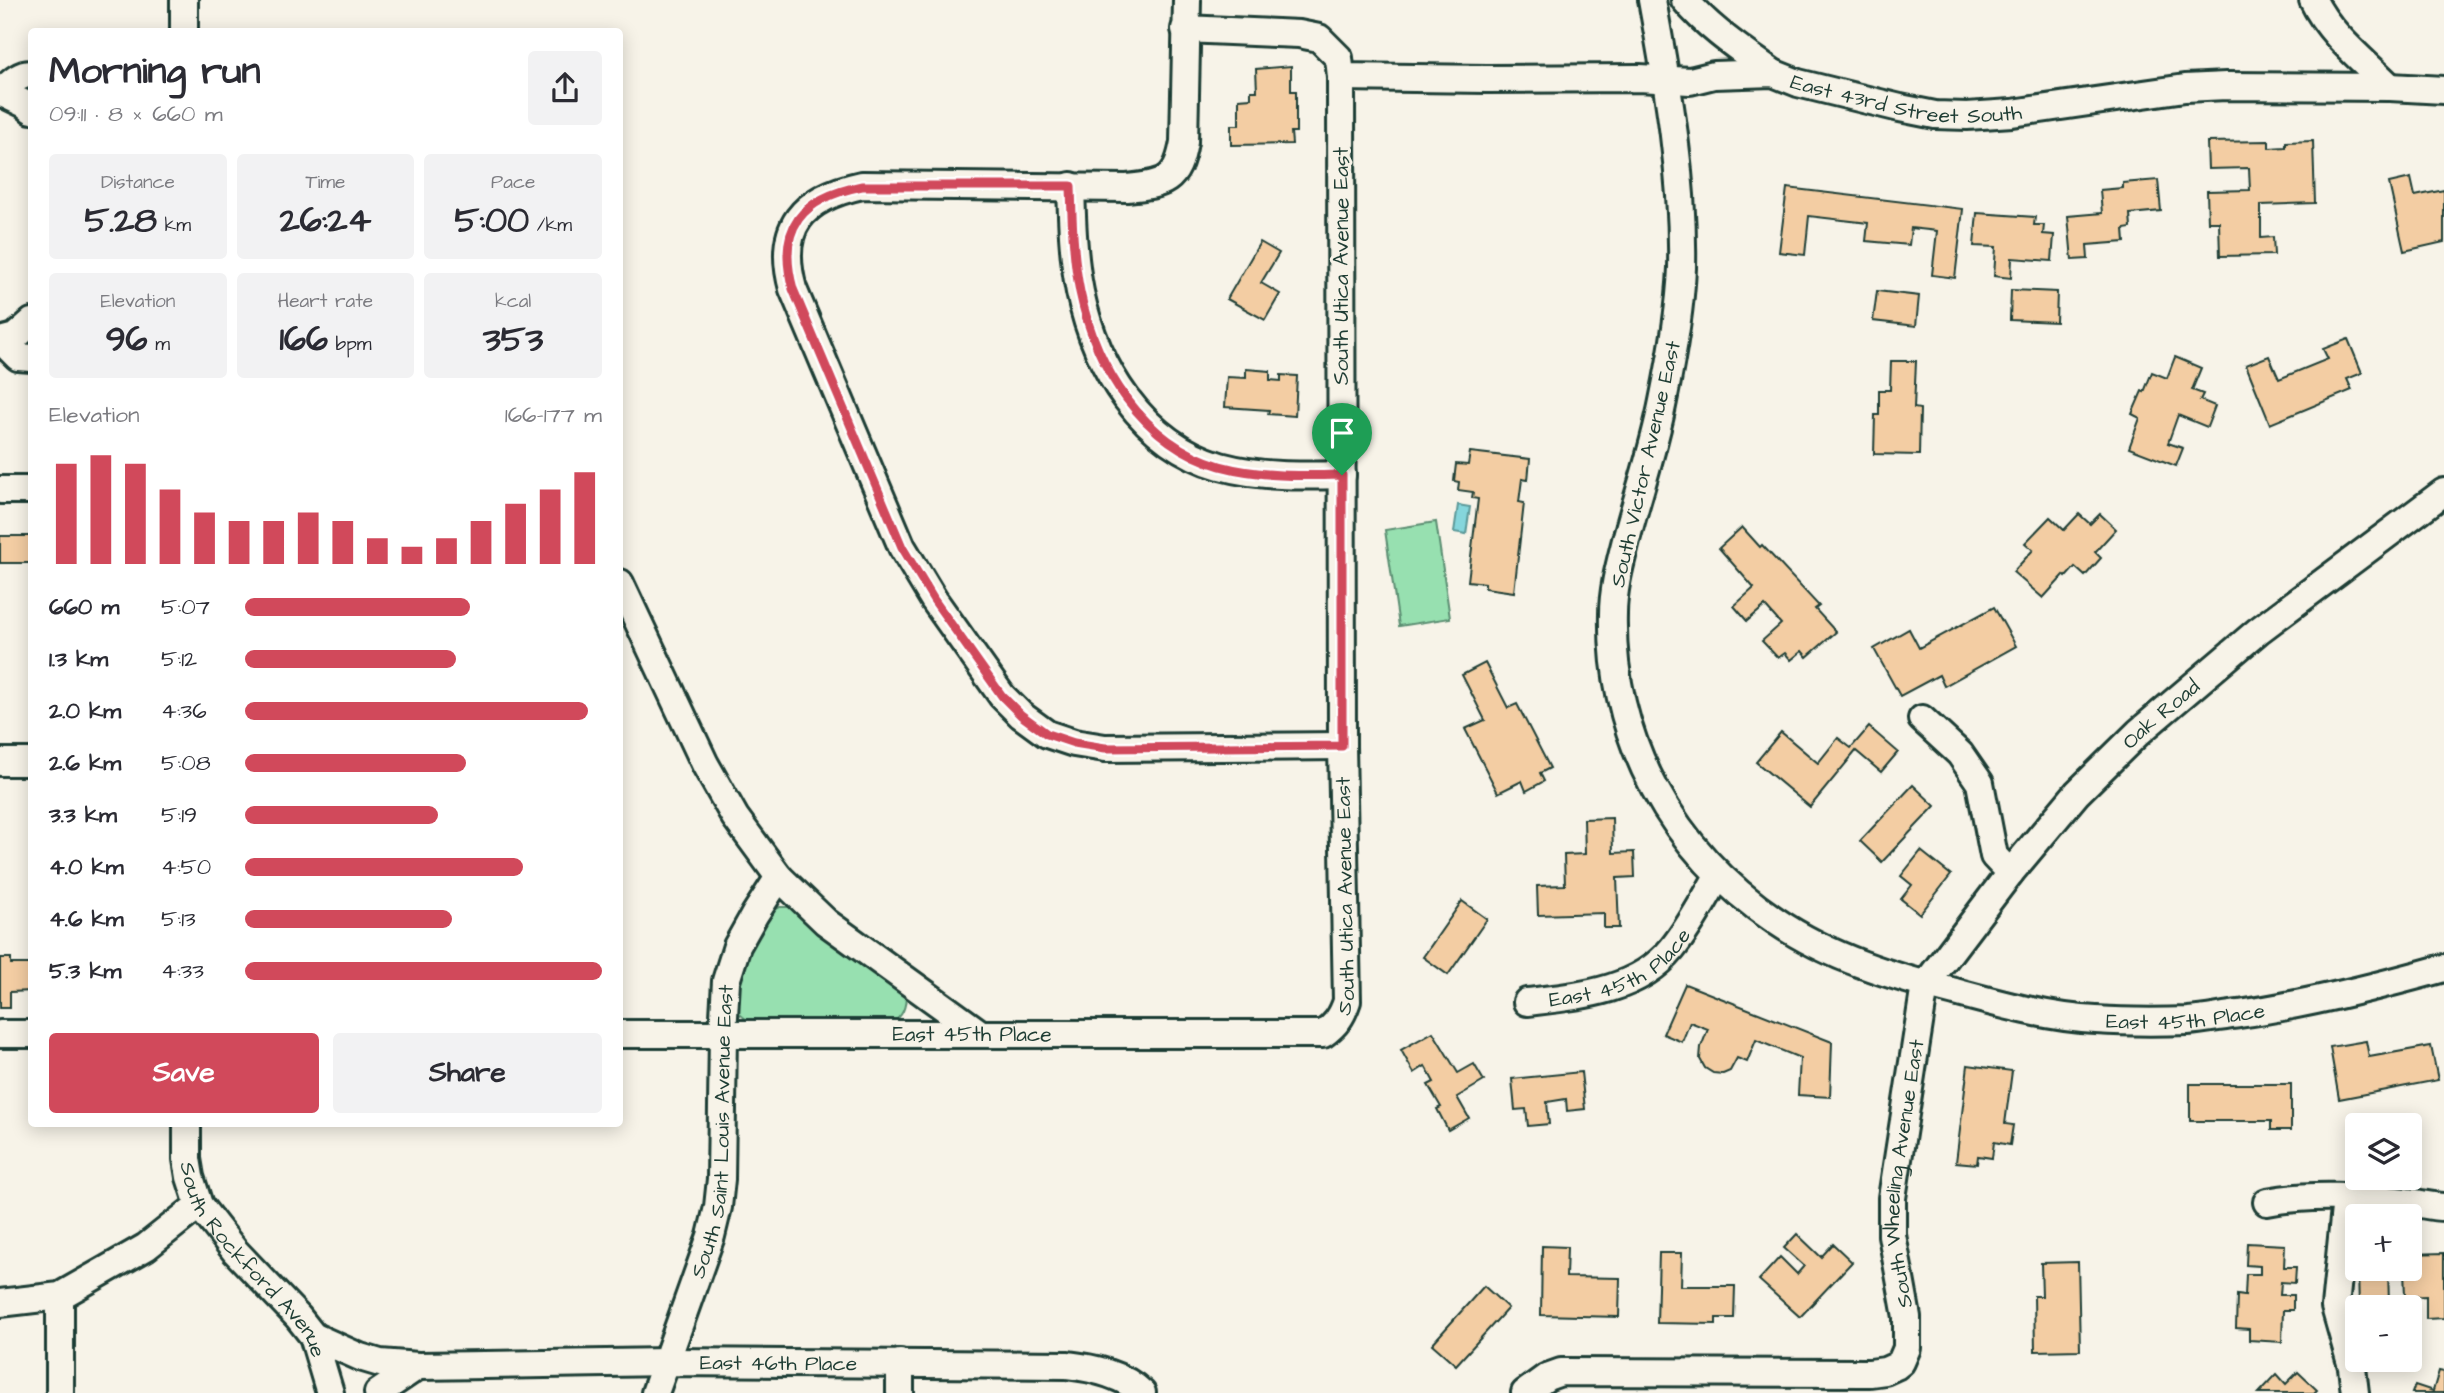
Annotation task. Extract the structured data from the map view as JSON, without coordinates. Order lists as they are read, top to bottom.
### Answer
{
  "streets": {
    "street": [
      "East 43rd Street South",
      "South Utica Avenue East",
      "South Victor Avenue East",
      "Oak Road",
      "East 45th Place",
      "South Saint Louis Avenue East",
      "South Wheeling Avenue East",
      "South Rockford Avenue",
      "East 46th Place"
    ]
  },
  "crossings": [
    ["East 43rd Street South", "South Utica Avenue East"],
    ["East 43rd Street South", "South Victor Avenue East"],
    ["South Utica Avenue East", "East 45th Place"],
    ["South Victor Avenue East", "Oak Road"],
    ["South Victor Avenue East", "East 45th Place"],
    ["South Victor Avenue East", "South Wheeling Avenue East"],
    ["Oak Road", "East 45th Place"],
    ["Oak Road", "South Wheeling Avenue East"],
    ["East 45th Place", "South Saint Louis Avenue East"],
    ["East 45th Place", "South Wheeling Avenue East"],
    ["South Saint Louis Avenue East", "East 46th Place"],
    ["South Rockford Avenue", "East 46th Place"]
  ],
  "page": {
    "heading": ["Morning run", "09:11 · 8 × 660 m"],
    "stats": [
      ["Distance", "5.28 km"],
      ["Time", "26:24"],
      ["Pace", "5:00 /km"],
      ["Elevation", "96 m"],
      ["Heart rate", "166 bpm"],
      ["kcal", "353"]
    ],
    "chart": ["Elevation", "166–177 m"],
    "list": [
      {
        "name": "660 m",
        "note": "5:07"
      },
      {
        "name": "1.3 km",
        "note": "5:12"
      },
      {
        "name": "2.0 km",
        "note": "4:36"
      },
      {
        "name": "2.6 km",
        "note": "5:08"
      },
      {
        "name": "3.3 km",
        "note": "5:19"
      },
      {
        "name": "4.0 km",
        "note": "4:50"
      },
      {
        "name": "4.6 km",
        "note": "5:13"
      },
      {
        "name": "5.3 km",
        "note": "4:33"
      }
    ],
    "buttons": ["Save", "Share"],
    "map_buttons": ["+", "−"]
  }
}
